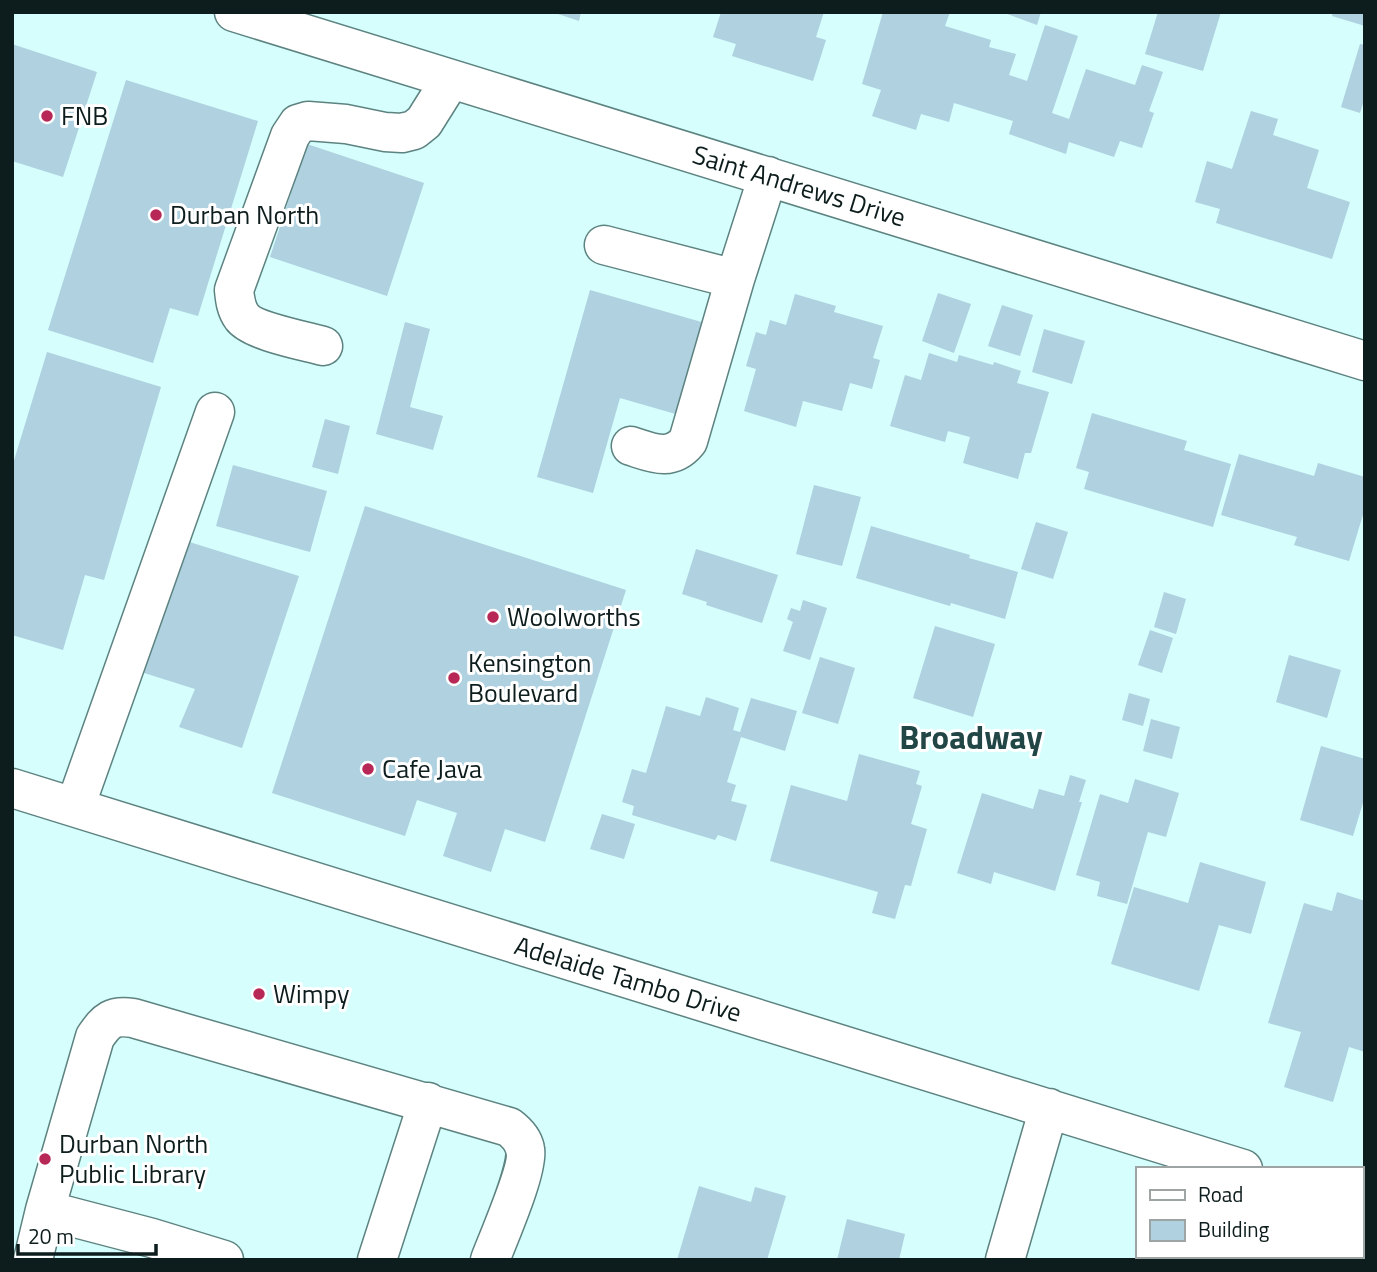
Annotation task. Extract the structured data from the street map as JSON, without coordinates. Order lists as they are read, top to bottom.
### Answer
{
  "streets": {
    "street": ["Saint Andrews Drive", "Adelaide Tambo Drive"]
  },
  "districts": ["Broadway"],
  "places": [
    "FNB",
    "Durban North",
    "Woolworths",
    "Kensington Boulevard",
    "Cafe Java",
    "Wimpy",
    "Durban North Public Library"
  ],
  "legend": ["Road", "Building"],
  "scale_bar": "20 m"
}
